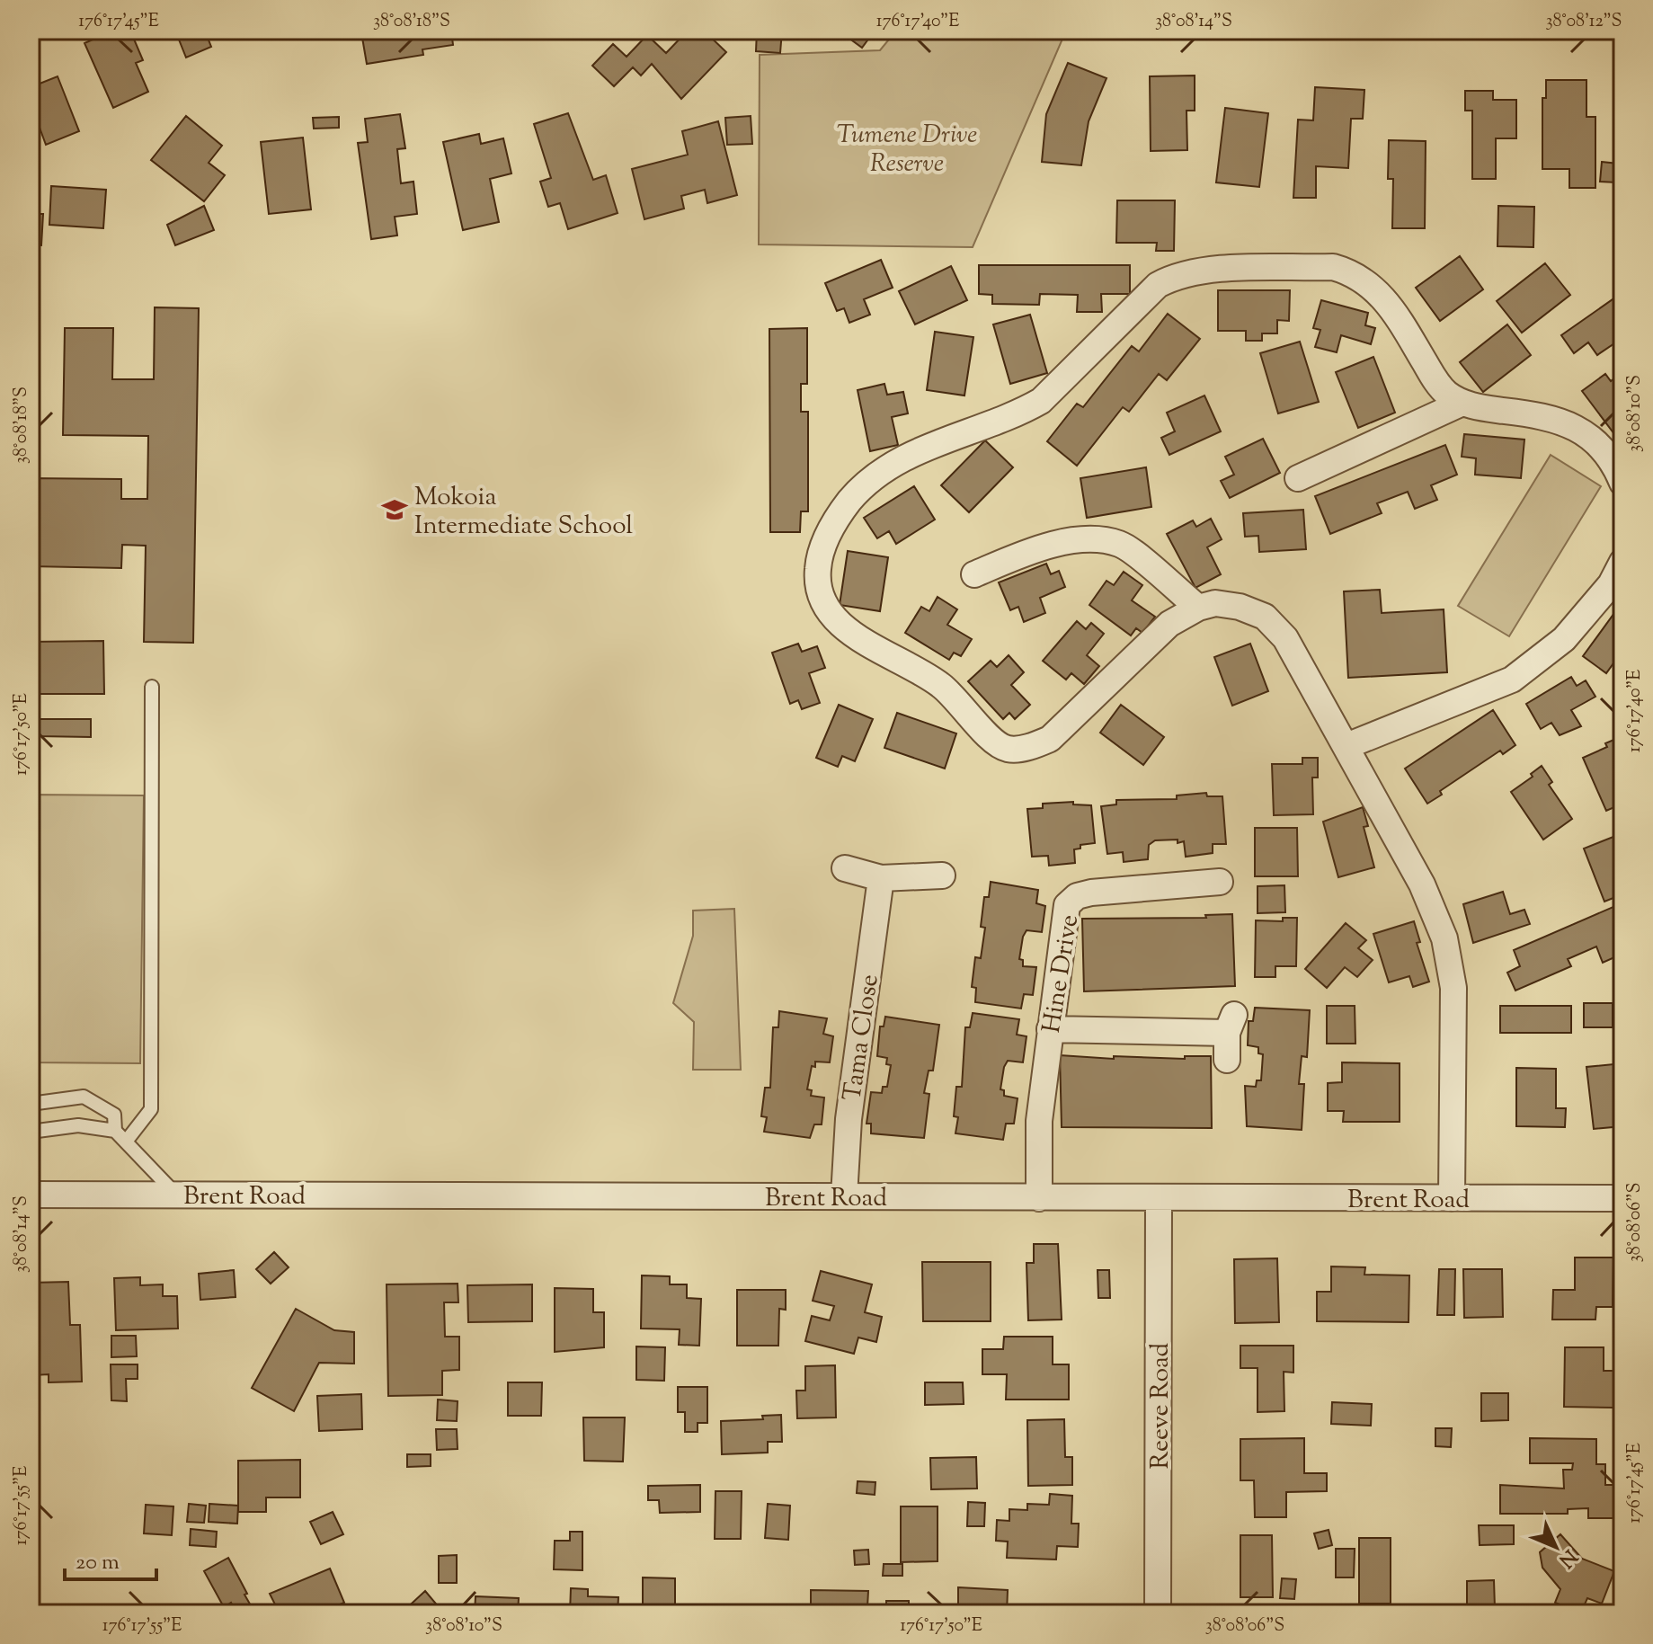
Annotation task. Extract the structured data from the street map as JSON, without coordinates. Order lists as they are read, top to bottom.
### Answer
{
  "streets": {
    "street": [
      "Hine Drive",
      "Tama Close",
      "Brent Road",
      "Reeve Road"
    ]
  },
  "crossings": [
    ["Hine Drive", "Brent Road"],
    ["Tama Close", "Brent Road"],
    ["Brent Road", "Reeve Road"]
  ],
  "parks": ["Tumene Drive Reserve"],
  "places": {
    "school or university": ["Mokoia Intermediate School"]
  },
  "scale_bar": "20 m",
  "north": "bottom right",
  "coordinates": [
    "176°17'45\"E",
    "38°08'18\"S",
    "176°17'40\"E",
    "38°08'14\"S",
    "38°08'12\"S",
    "38°08'10\"S",
    "176°17'50\"E",
    "38°08'06\"S",
    "176°17'55\"E"
  ]
}
